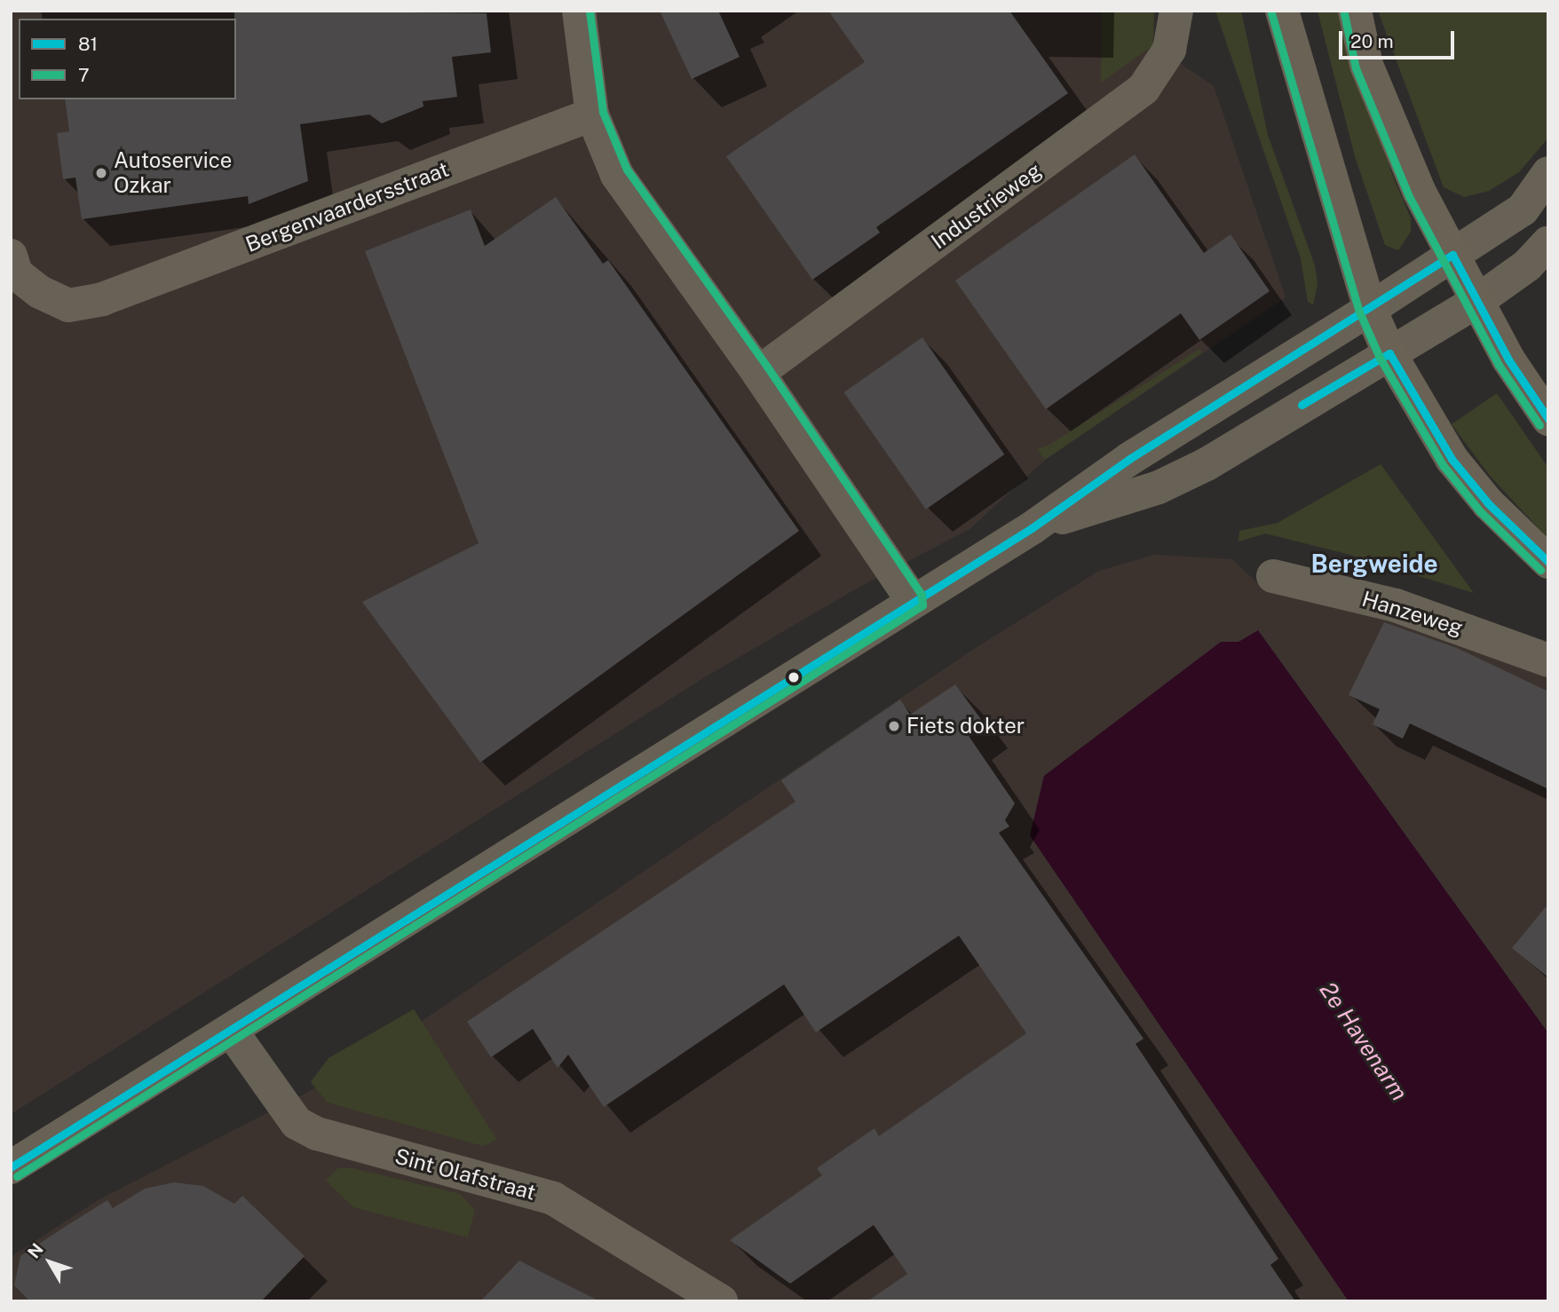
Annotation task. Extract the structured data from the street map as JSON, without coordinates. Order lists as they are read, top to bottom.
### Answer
{
  "streets": {
    "street": [
      "Industrieweg",
      "Bergenvaardersstraat",
      "Hanzeweg",
      "Sint Olafstraat"
    ]
  },
  "districts": ["Bergweide"],
  "water": ["2e Havenarm"],
  "places": ["Autoservice Ozkar", "Fiets dokter"],
  "lines": ["transit line 7", "transit line 81"],
  "legend": ["81", "7"],
  "scale_bar": "20 m",
  "north": "top left"
}
